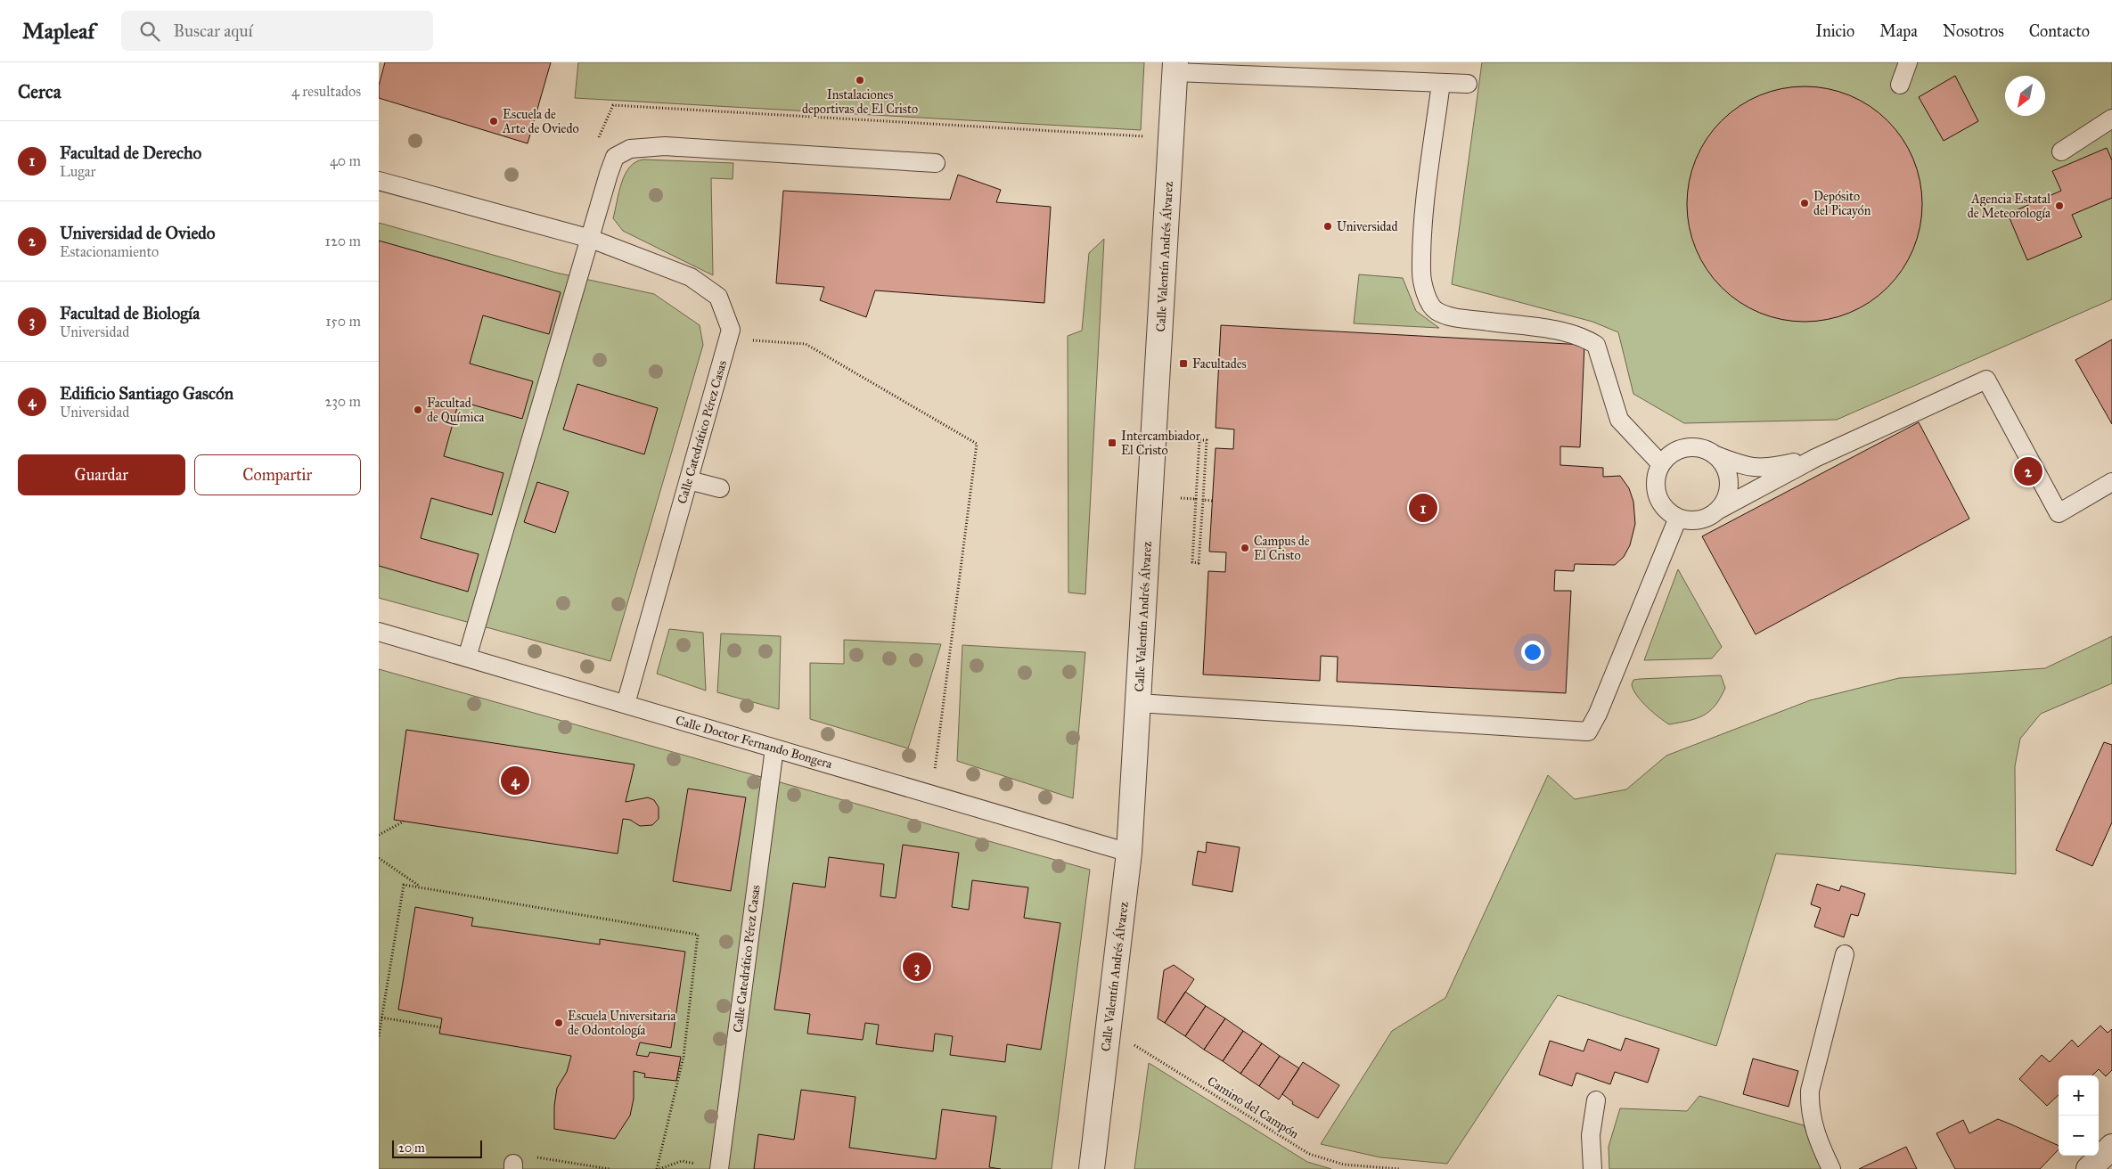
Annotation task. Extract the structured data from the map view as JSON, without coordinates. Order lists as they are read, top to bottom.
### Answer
{
  "streets": {
    "street": ["Calle Valentín Andrés Álvarez"],
    "lane": ["Calle Catedrático Pérez Casas", "Calle Doctor Fernando Bongera"],
    "path": ["Camino del Campón"]
  },
  "crossings": [
    ["Calle Valentín Andrés Álvarez", "Calle Doctor Fernando Bongera"],
    ["Calle Valentín Andrés Álvarez", "Camino del Campón"],
    ["Calle Catedrático Pérez Casas", "Calle Doctor Fernando Bongera"]
  ],
  "places": {
    "other": [
      "Instalaciones deportivas de El Cristo",
      "Escuela de Arte de Oviedo",
      "Depósito del Picayón",
      "Agencia Estatal de Meteorología",
      "Universidad",
      "Facultad de Química",
      "Campus de El Cristo",
      "Escuela Universitaria de Odontología"
    ],
    "transit": ["Facultades", "Intercambiador El Cristo"]
  },
  "scale_bar": "20 m",
  "north": "bottom left",
  "page": {
    "header": "Mapleaf",
    "search": "Buscar aquí",
    "nav": [
      "Inicio",
      "Mapa",
      "Nosotros",
      "Contacto"
    ],
    "heading": ["Cerca", "4 resultados"],
    "list": [
      {
        "mark": "1",
        "name": "Facultad de Derecho",
        "note": "Lugar",
        "value": "40 m"
      },
      {
        "mark": "2",
        "name": "Universidad de Oviedo",
        "note": "Estacionamiento",
        "value": "120 m"
      },
      {
        "mark": "3",
        "name": "Facultad de Biología",
        "note": "Universidad",
        "value": "150 m"
      },
      {
        "mark": "4",
        "name": "Edificio Santiago Gascón",
        "note": "Universidad",
        "value": "230 m"
      }
    ],
    "buttons": ["Guardar", "Compartir"],
    "pins": [
      "2",
      "1",
      "4",
      "3"
    ],
    "map_buttons": ["+", "−"],
    "scale": "20 m"
  }
}
